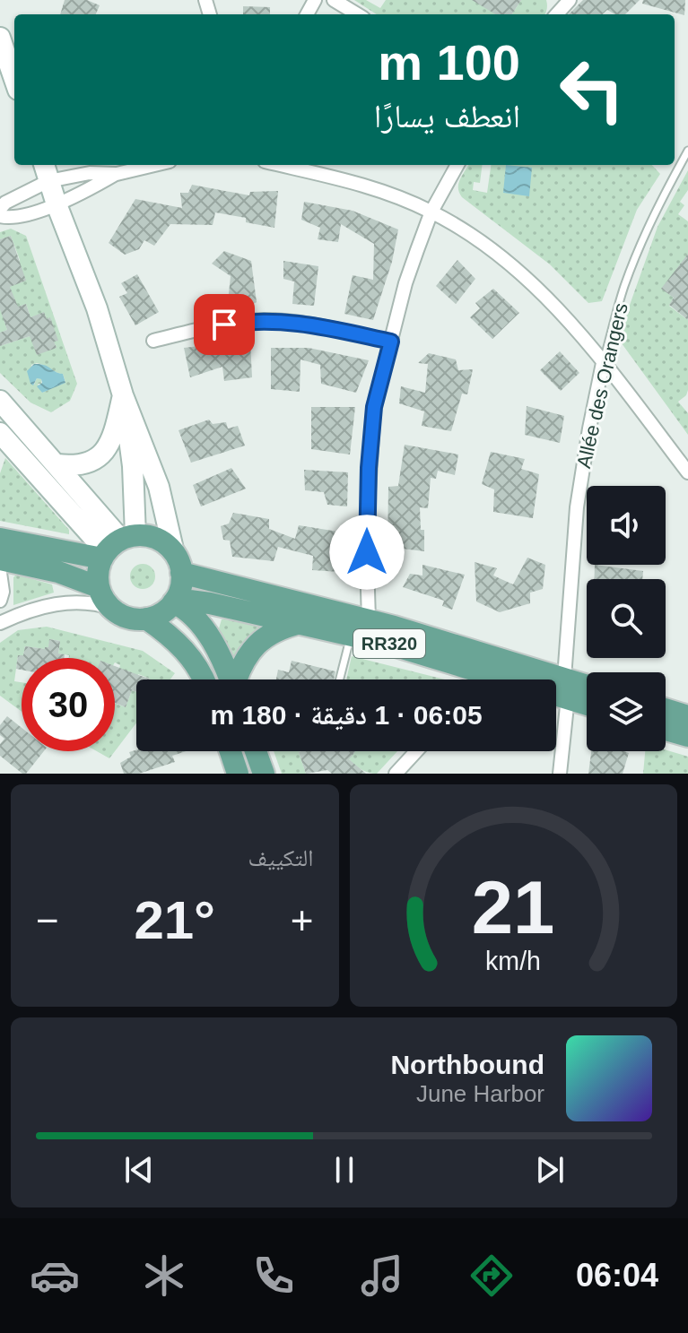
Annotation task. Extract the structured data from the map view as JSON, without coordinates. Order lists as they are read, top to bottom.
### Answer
{
  "streets": {
    "main road": ["RR320"],
    "street": ["Allée des Orangers"]
  },
  "crossings": [
    ["Allée des Orangers", "RR320"]
  ],
  "page": {
    "turn": ["100 m", "انعطف يسارًا"],
    "limit": "30",
    "trip": "06:05 · 1 دقيقة · 180 m",
    "tile": "التكييف",
    "heat": ["−", "21°", "+"],
    "song": ["Northbound", "June Harbor"],
    "tabs": "06:04",
    "gauge": ["21", "km/h"]
  }
}
